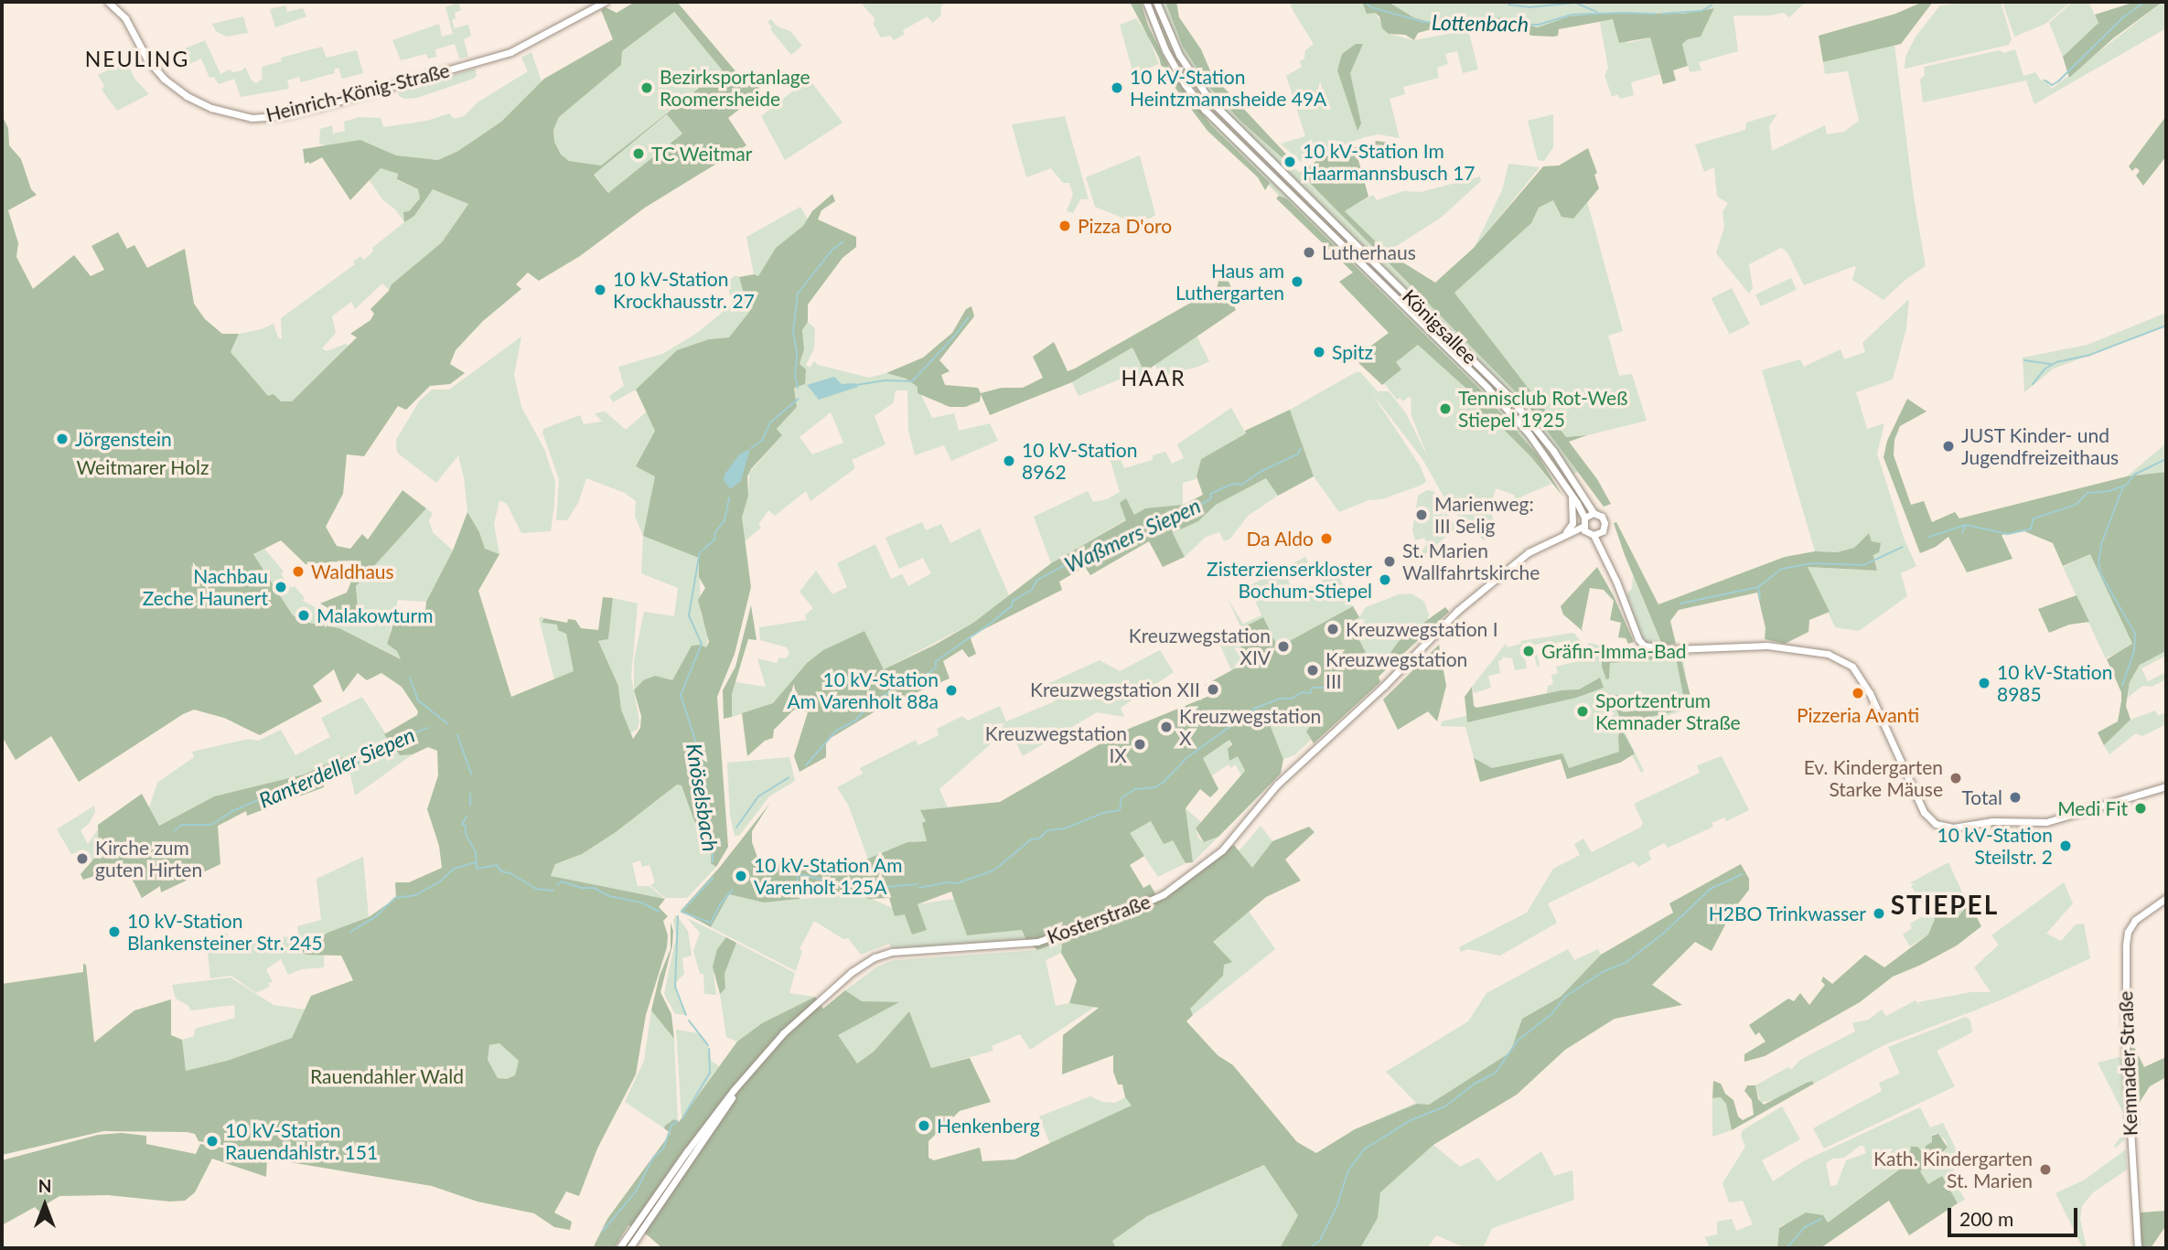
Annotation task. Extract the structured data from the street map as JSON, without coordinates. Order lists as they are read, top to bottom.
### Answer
{
  "streets": {
    "main road": [
      "Heinrich-König-Straße",
      "Königsallee",
      "Kosterstraße",
      "Kemnader Straße"
    ]
  },
  "districts": ["NEULING", "HAAR", "STIEPEL"],
  "water": [
    "Lottenbach",
    "Waßmers Siepen",
    "Ranterdeller Siepen",
    "Knöselsbach"
  ],
  "parks": ["Weitmarer Holz", "Rauendahler Wald"],
  "places": [
    "Bezirksportanlage Roomersheide",
    "10 kV-Station Heintzmannsheide 49A",
    "TC Weitmar",
    "10 kV-Station Im Haarmannsbusch 17",
    "Pizza D'oro",
    "Lutherhaus",
    "Haus am Luthergarten",
    "10 kV-Station Krockhausstr. 27",
    "Spitz",
    "Tennisclub Rot-Weß Stiepel 1925",
    "Jörgenstein",
    "JUST Kinder- und Jugendfreizeithaus",
    "10 kV-Station 8962",
    "Marienweg: III Selig",
    "Da Aldo",
    "St. Marien Wallfahrtskirche",
    "Waldhaus",
    "Zisterzienserkloster Bochum-Stiepel",
    "Nachbau Zeche Haunert",
    "Malakowturm",
    "Kreuzwegstation I",
    "Kreuzwegstation XIV",
    "Gräfin-Imma-Bad",
    "Kreuzwegstation III",
    "10 kV-Station 8985",
    "Kreuzwegstation XII",
    "10 kV-Station Am Varenholt 88a",
    "Pizzeria Avanti",
    "Sportzentrum Kemnader Straße",
    "Kreuzwegstation X",
    "Kreuzwegstation IX",
    "Ev. Kindergarten Starke Mäuse",
    "Total",
    "Medi Fit",
    "10 kV-Station Steilstr. 2",
    "Kirche zum guten Hirten",
    "10 kV-Station Am Varenholt 125A",
    "H2BO Trinkwasser",
    "10 kV-Station Blankensteiner Str. 245",
    "Henkenberg",
    "10 kV-Station Rauendahlstr. 151",
    "Kath. Kindergarten St. Marien"
  ],
  "scale_bar": "200 m",
  "north": "top"
}
